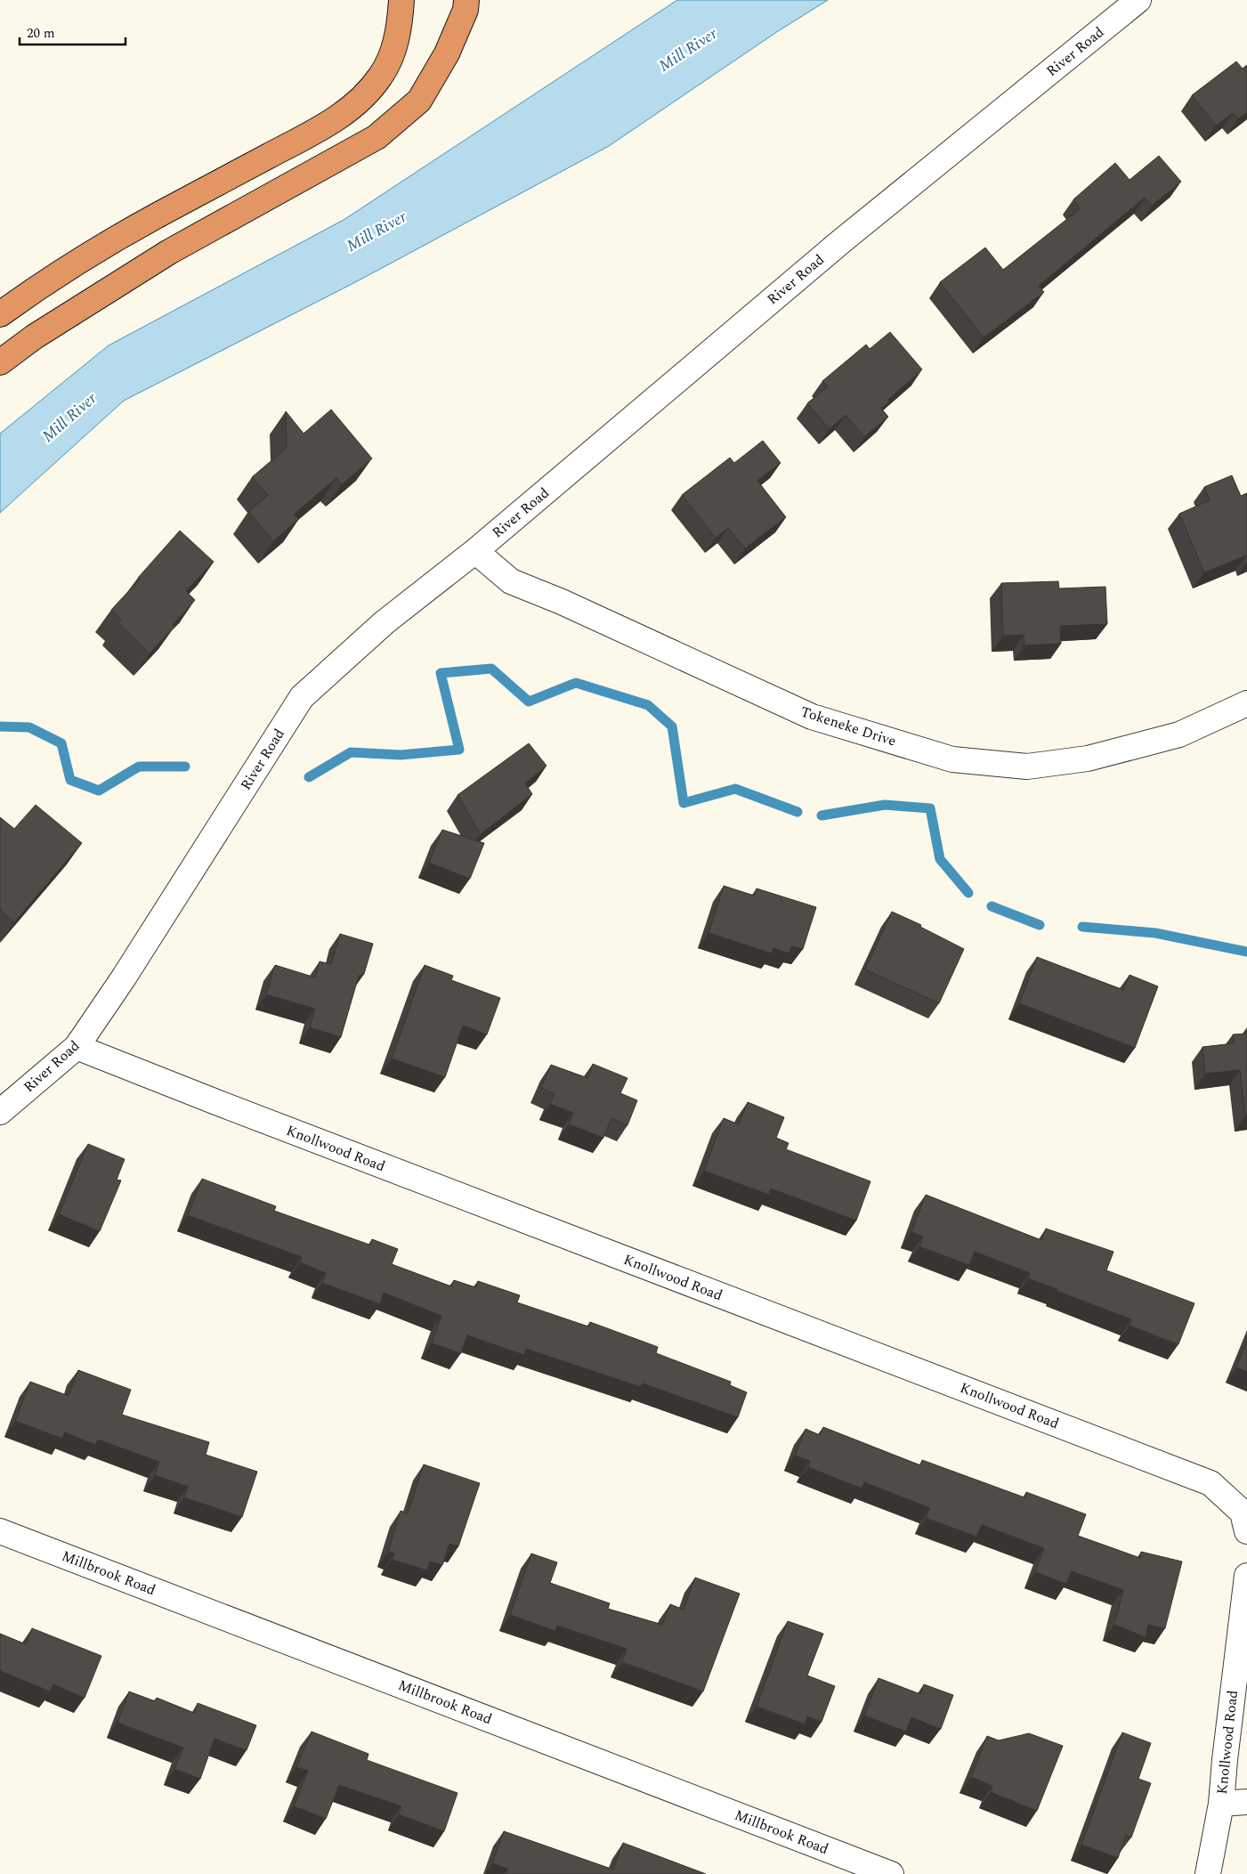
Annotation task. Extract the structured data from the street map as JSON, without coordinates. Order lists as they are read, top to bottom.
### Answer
{
  "streets": {
    "street": [
      "River Road",
      "Tokeneke Drive",
      "Knollwood Road",
      "Millbrook Road"
    ]
  },
  "crossings": [
    ["River Road", "Tokeneke Drive"],
    ["River Road", "Knollwood Road"]
  ],
  "water": ["Mill River"],
  "scale_bar": "20 m"
}
